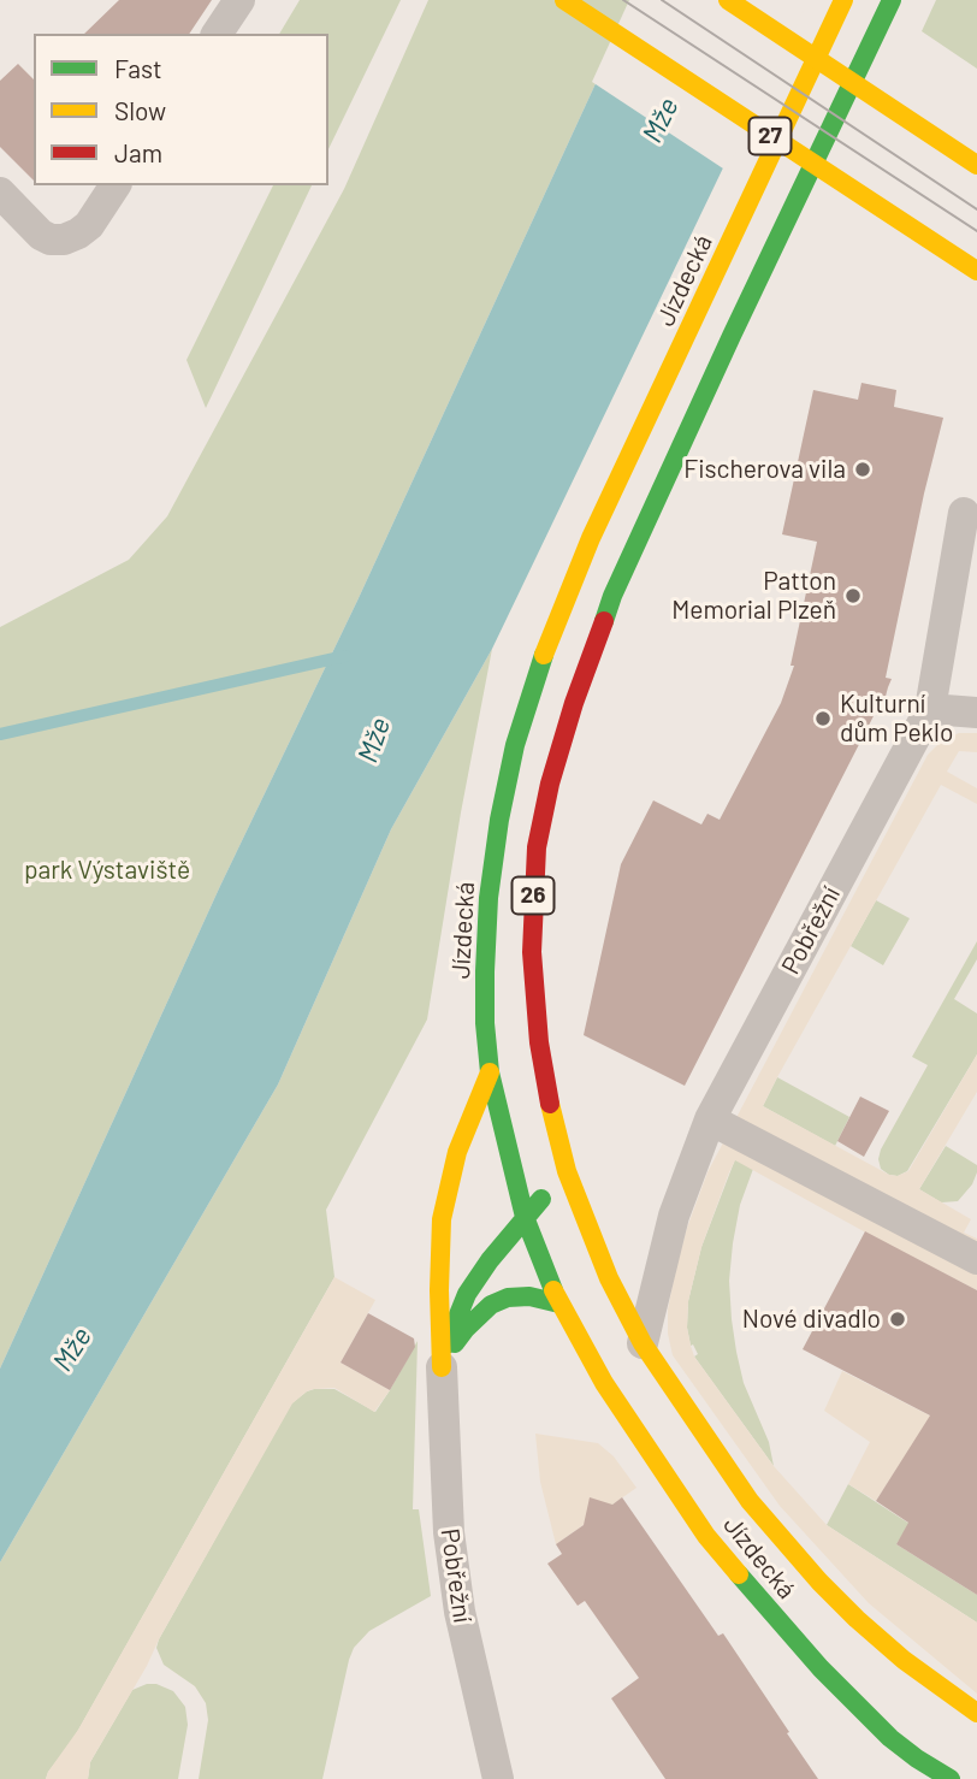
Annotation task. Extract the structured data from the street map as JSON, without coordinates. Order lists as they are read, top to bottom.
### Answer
{
  "streets": {
    "main road": ["27", "Jízdecká", "26"],
    "street": ["Pobřežní"]
  },
  "crossings": [
    ["Jízdecká", "Pobřežní"]
  ],
  "water": ["Mže"],
  "parks": ["park Výstaviště"],
  "places": [
    "Fischerova vila",
    "Patton Memorial Plzeň",
    "Kulturní dům Peklo",
    "Nové divadlo"
  ],
  "legend": ["Fast", "Slow", "Jam"]
}
